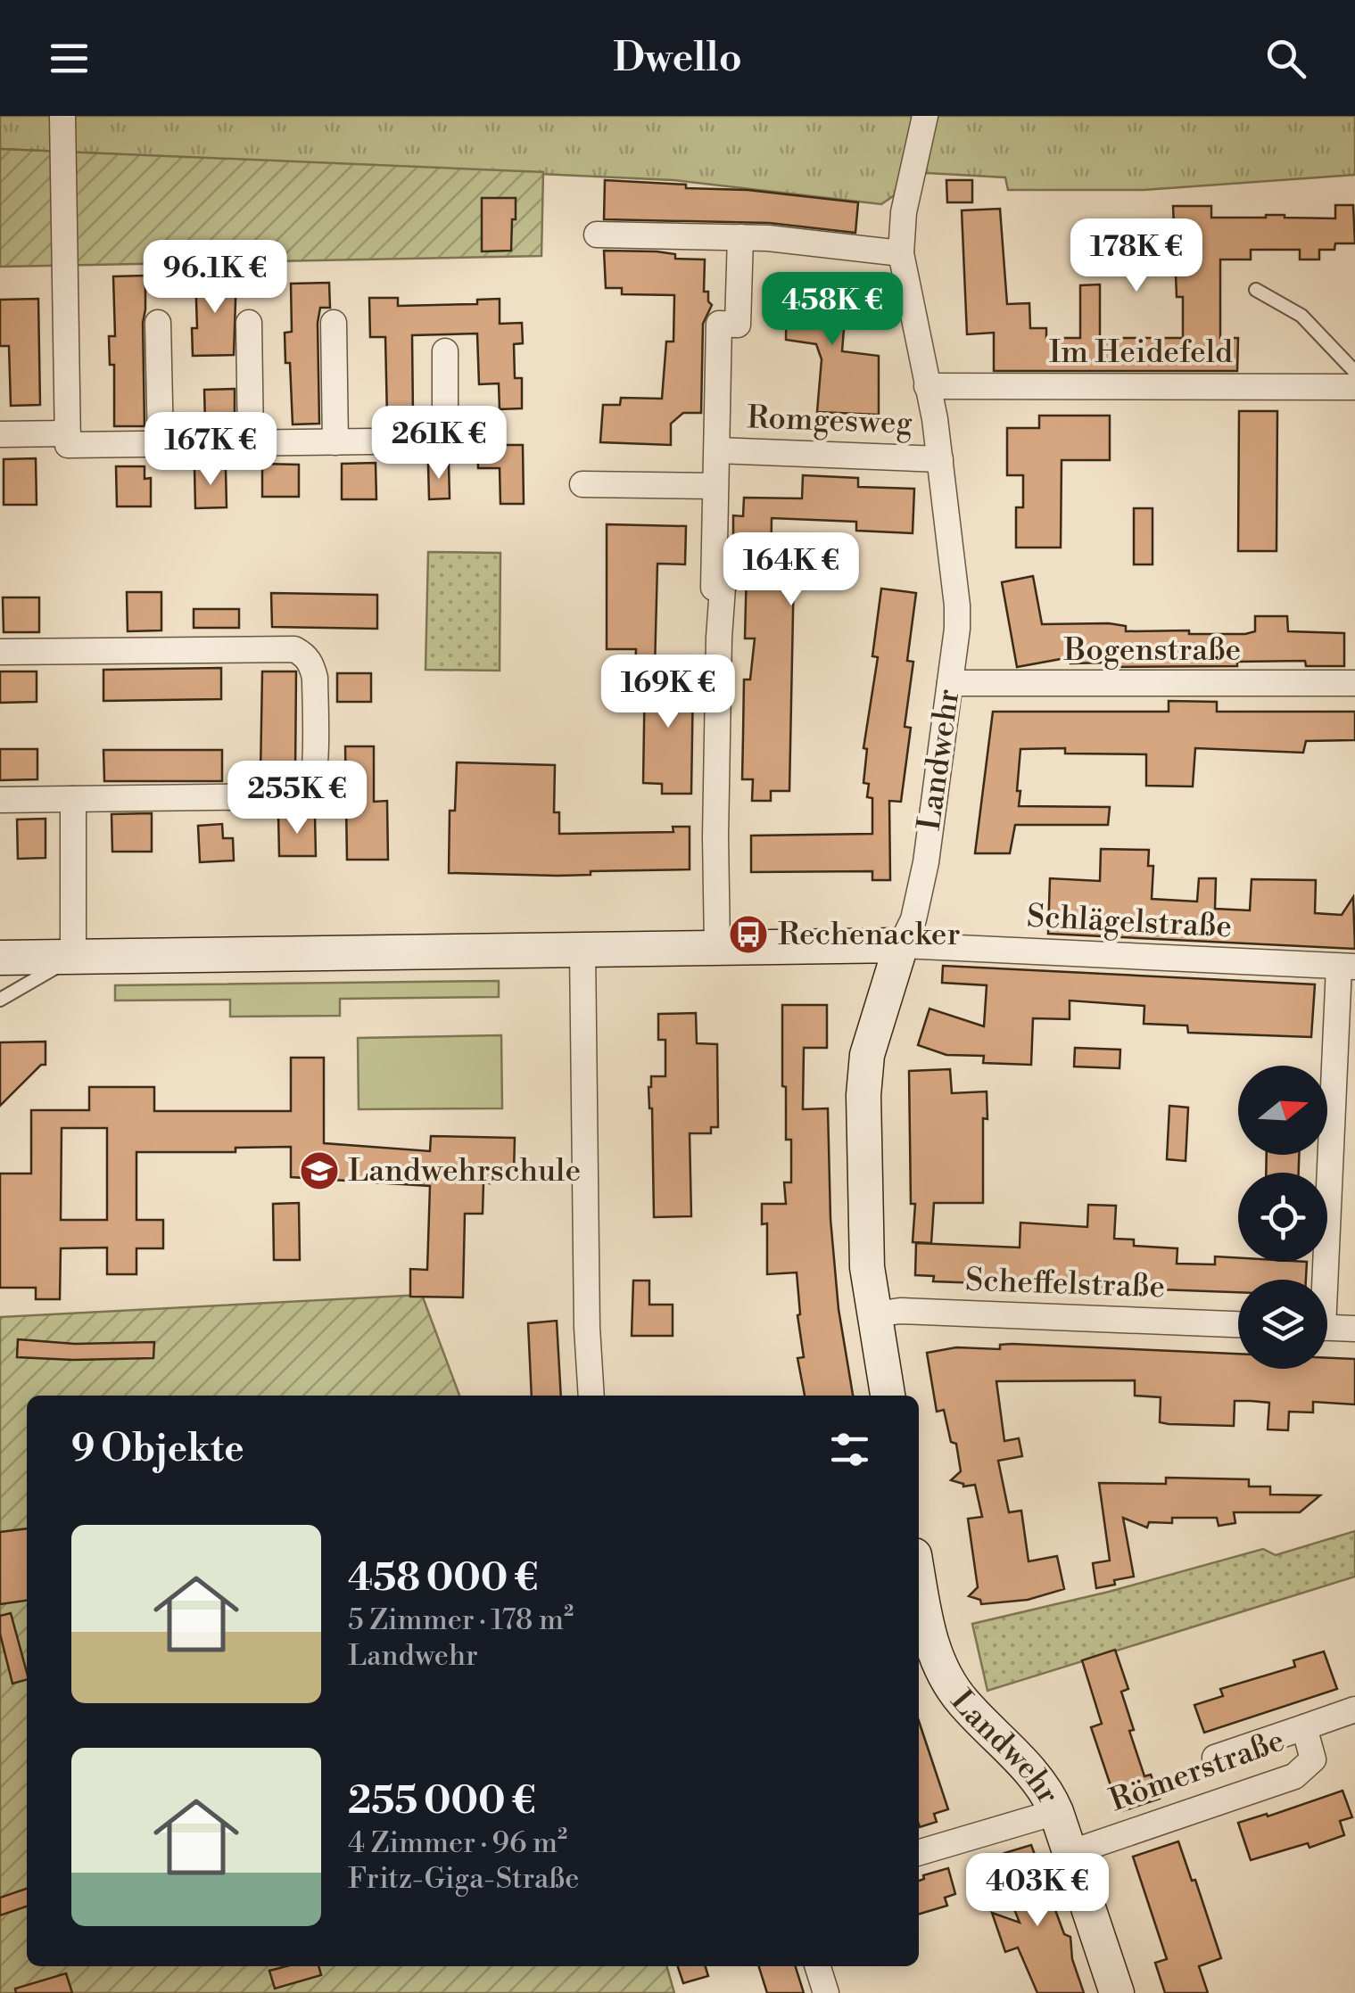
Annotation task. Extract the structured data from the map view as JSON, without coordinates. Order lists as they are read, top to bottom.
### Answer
{
  "streets": {
    "street": [
      "Im Heidefeld",
      "Romgesweg",
      "Bogenstraße",
      "Landwehr",
      "Schlägelstraße",
      "Scheffelstraße",
      "Römerstraße"
    ]
  },
  "crossings": [
    ["Im Heidefeld", "Landwehr"],
    ["Romgesweg", "Landwehr"],
    ["Bogenstraße", "Landwehr"],
    ["Landwehr", "Schlägelstraße"],
    ["Landwehr", "Scheffelstraße"],
    ["Landwehr", "Römerstraße"]
  ],
  "places": {
    "bus stop": ["Rechenacker"],
    "school or university": ["Landwehrschule"]
  },
  "north": "right",
  "page": {
    "header": "Dwello",
    "price": [
      "178K €",
      "96.1K €",
      "458K €",
      "261K €",
      "167K €",
      "164K €",
      "169K €",
      "255K €",
      "403K €"
    ],
    "heading": "9 Objekte",
    "list": [
      {
        "name": "458 000 €",
        "note": "5 Zimmer · 178 m² · Landwehr"
      },
      {
        "name": "255 000 €",
        "note": "4 Zimmer · 96 m² · Fritz-Giga-Straße"
      }
    ]
  }
}
